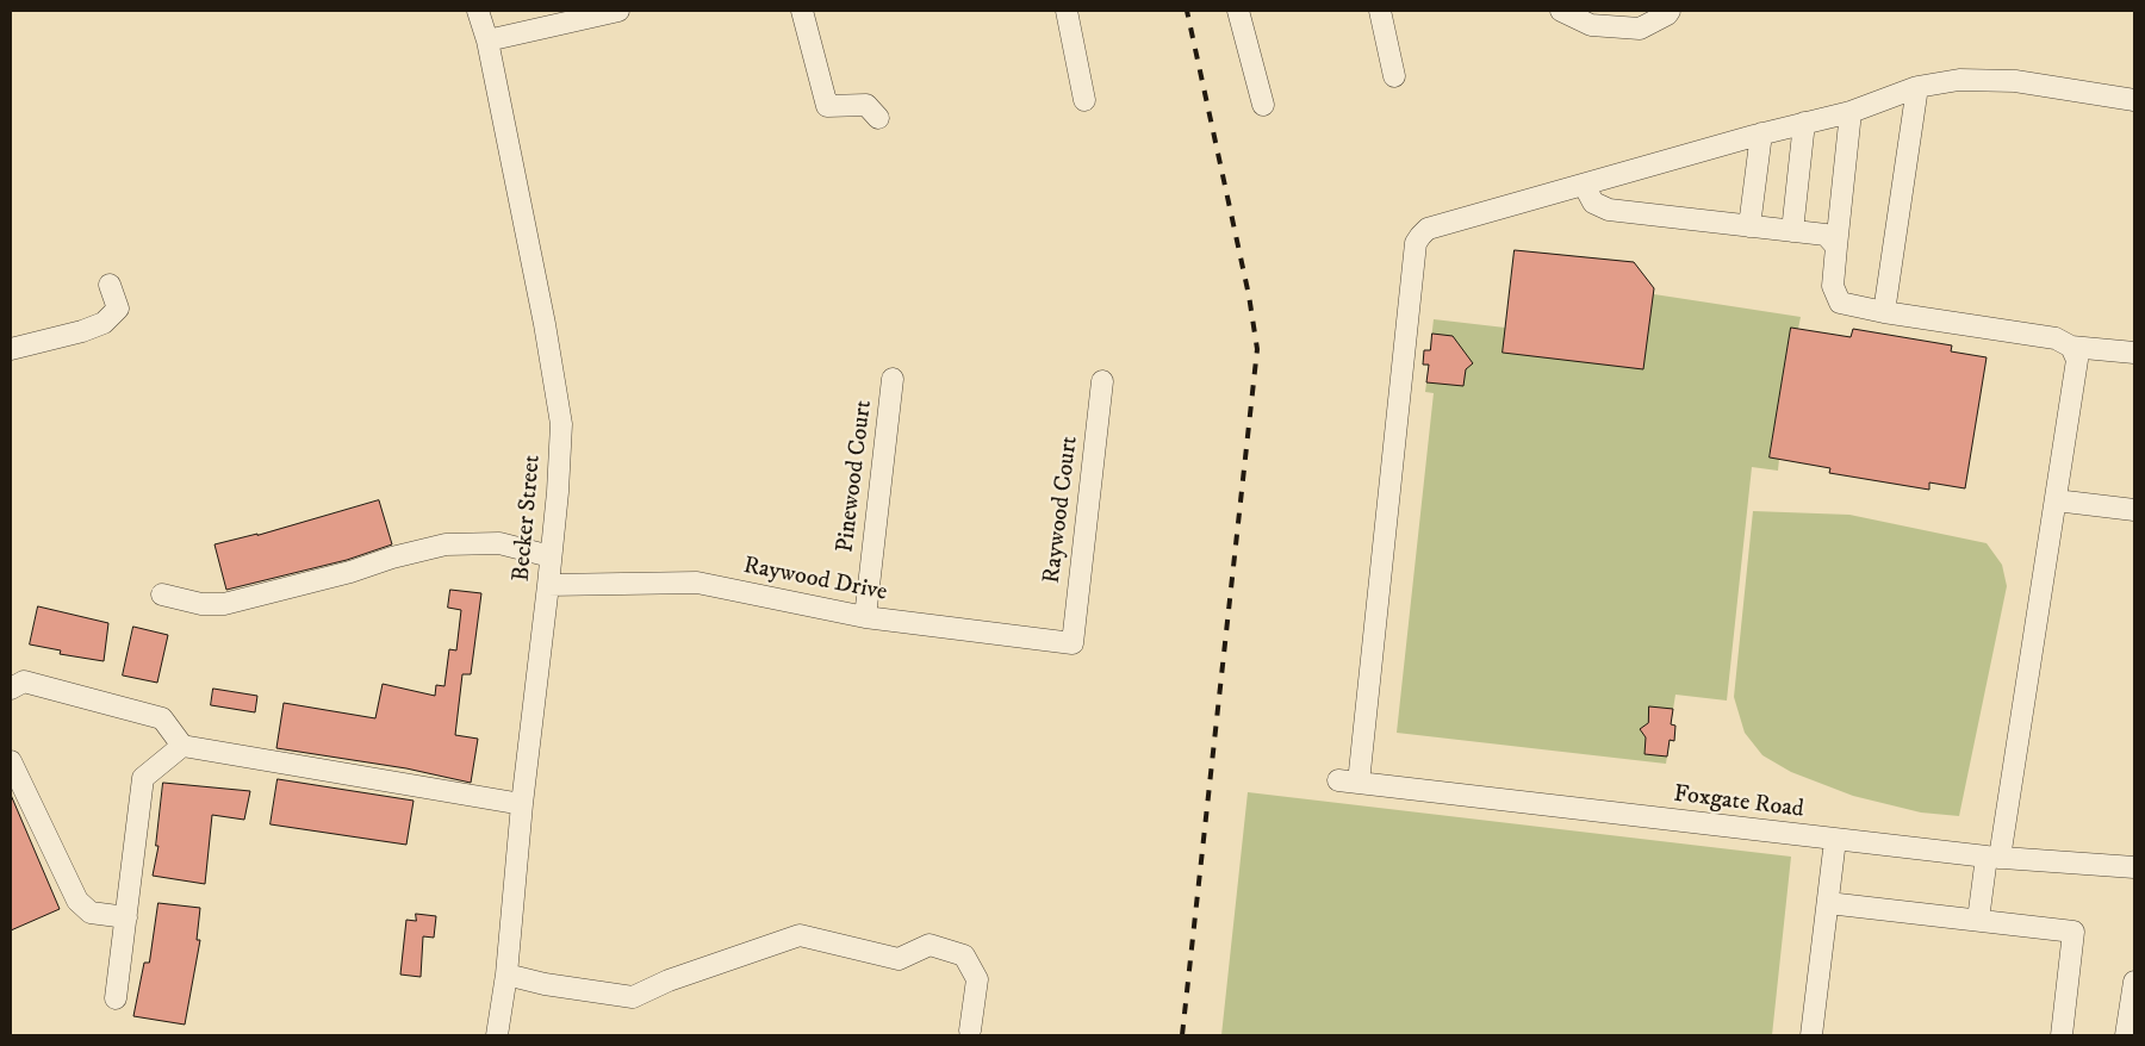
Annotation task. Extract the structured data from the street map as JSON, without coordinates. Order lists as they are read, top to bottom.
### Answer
{
  "streets": {
    "street": [
      "Pinewood Court",
      "Raywood Court",
      "Becker Street",
      "Raywood Drive",
      "Foxgate Road"
    ]
  },
  "crossings": [
    ["Pinewood Court", "Raywood Drive"],
    ["Raywood Court", "Raywood Drive"],
    ["Becker Street", "Raywood Drive"]
  ]
}
